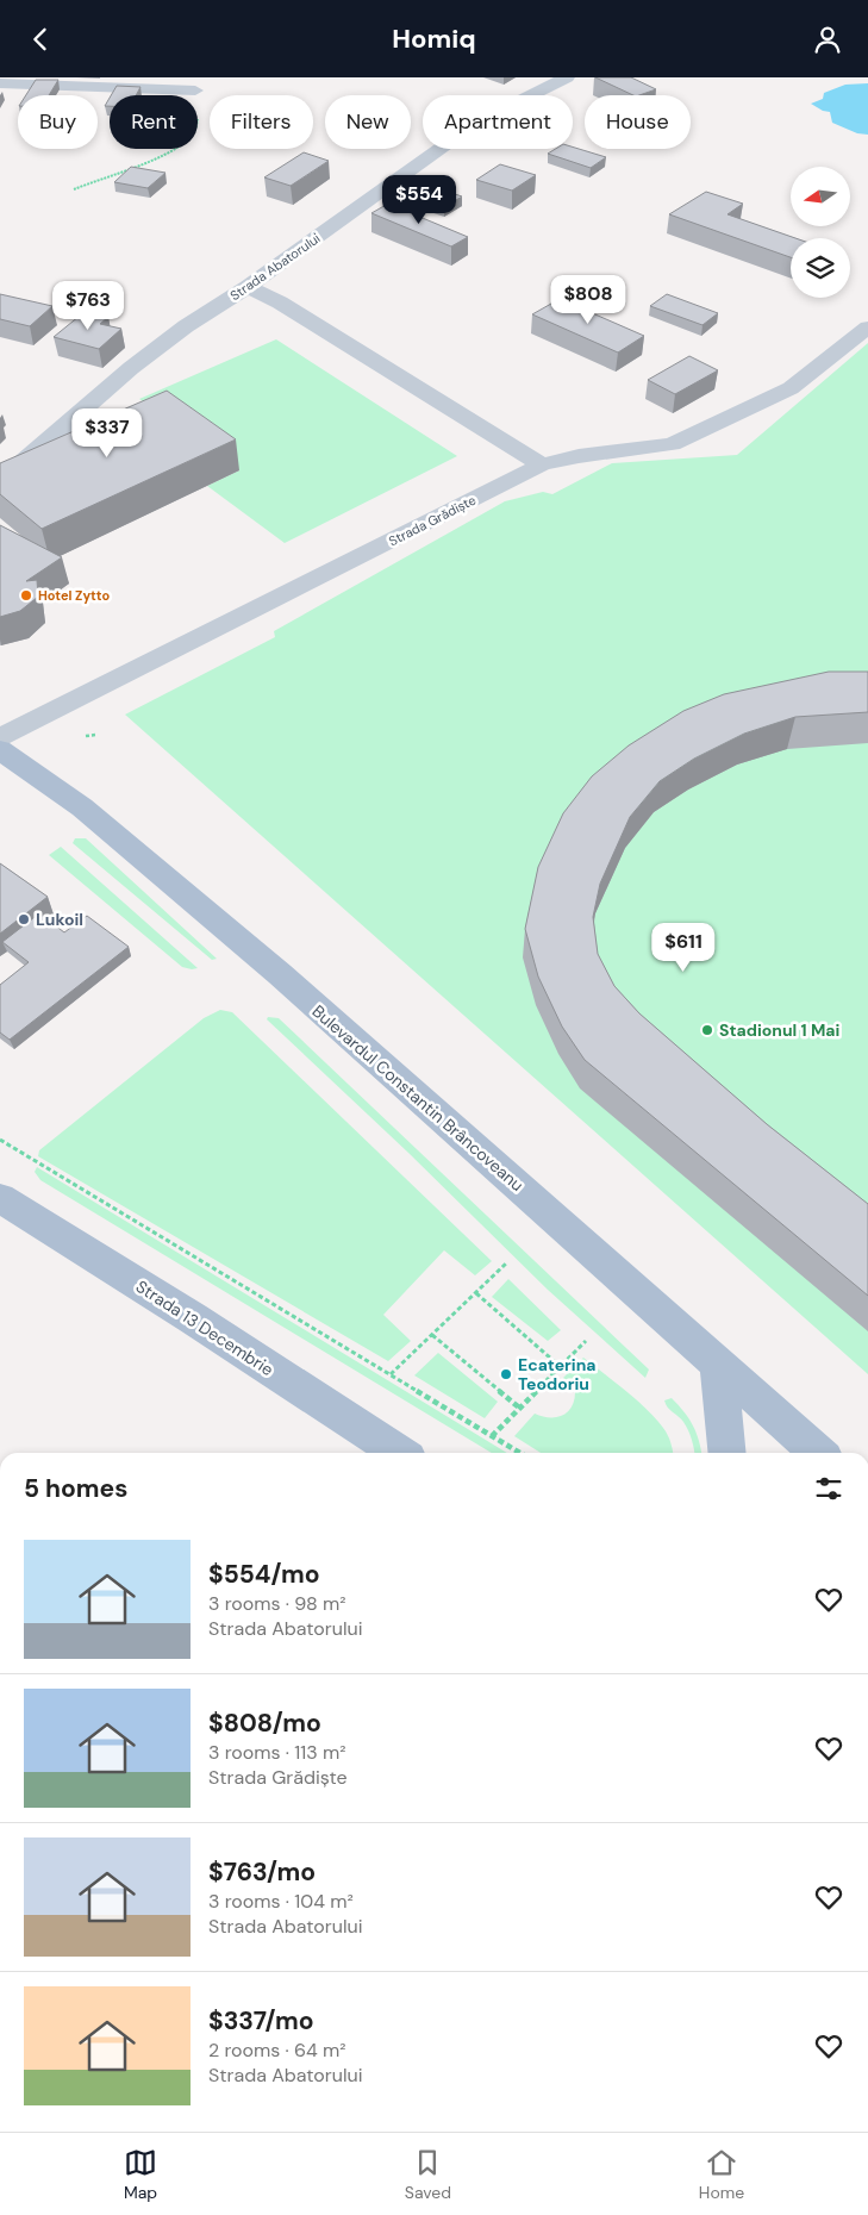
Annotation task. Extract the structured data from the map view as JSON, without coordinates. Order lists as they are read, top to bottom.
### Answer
{
  "streets": {
    "main road": ["Bulevardul Constantin Brâncoveanu", "Strada 13 Decembrie"],
    "street": ["Strada Abatorului", "Strada Grădiște"]
  },
  "places": [
    "Hotel Zytto",
    "Lukoil",
    "Stadionul 1 Mai",
    "Ecaterina Teodoriu"
  ],
  "north": "left",
  "page": {
    "header": "Homiq",
    "chip": [
      "Buy",
      "Rent",
      "Filters",
      "New",
      "Apartment",
      "House"
    ],
    "price": [
      "$554",
      "$808",
      "$763",
      "$337",
      "$611"
    ],
    "heading": "5 homes",
    "list": [
      {
        "name": "$554/mo",
        "note": "3 rooms · 98 m² · Strada Abatorului"
      },
      {
        "name": "$808/mo",
        "note": "3 rooms · 113 m² · Strada Grădiște"
      },
      {
        "name": "$763/mo",
        "note": "3 rooms · 104 m² · Strada Abatorului"
      },
      {
        "name": "$337/mo",
        "note": "2 rooms · 64 m² · Strada Abatorului"
      }
    ],
    "tabs": ["Map", "Saved", "Home"]
  }
}
